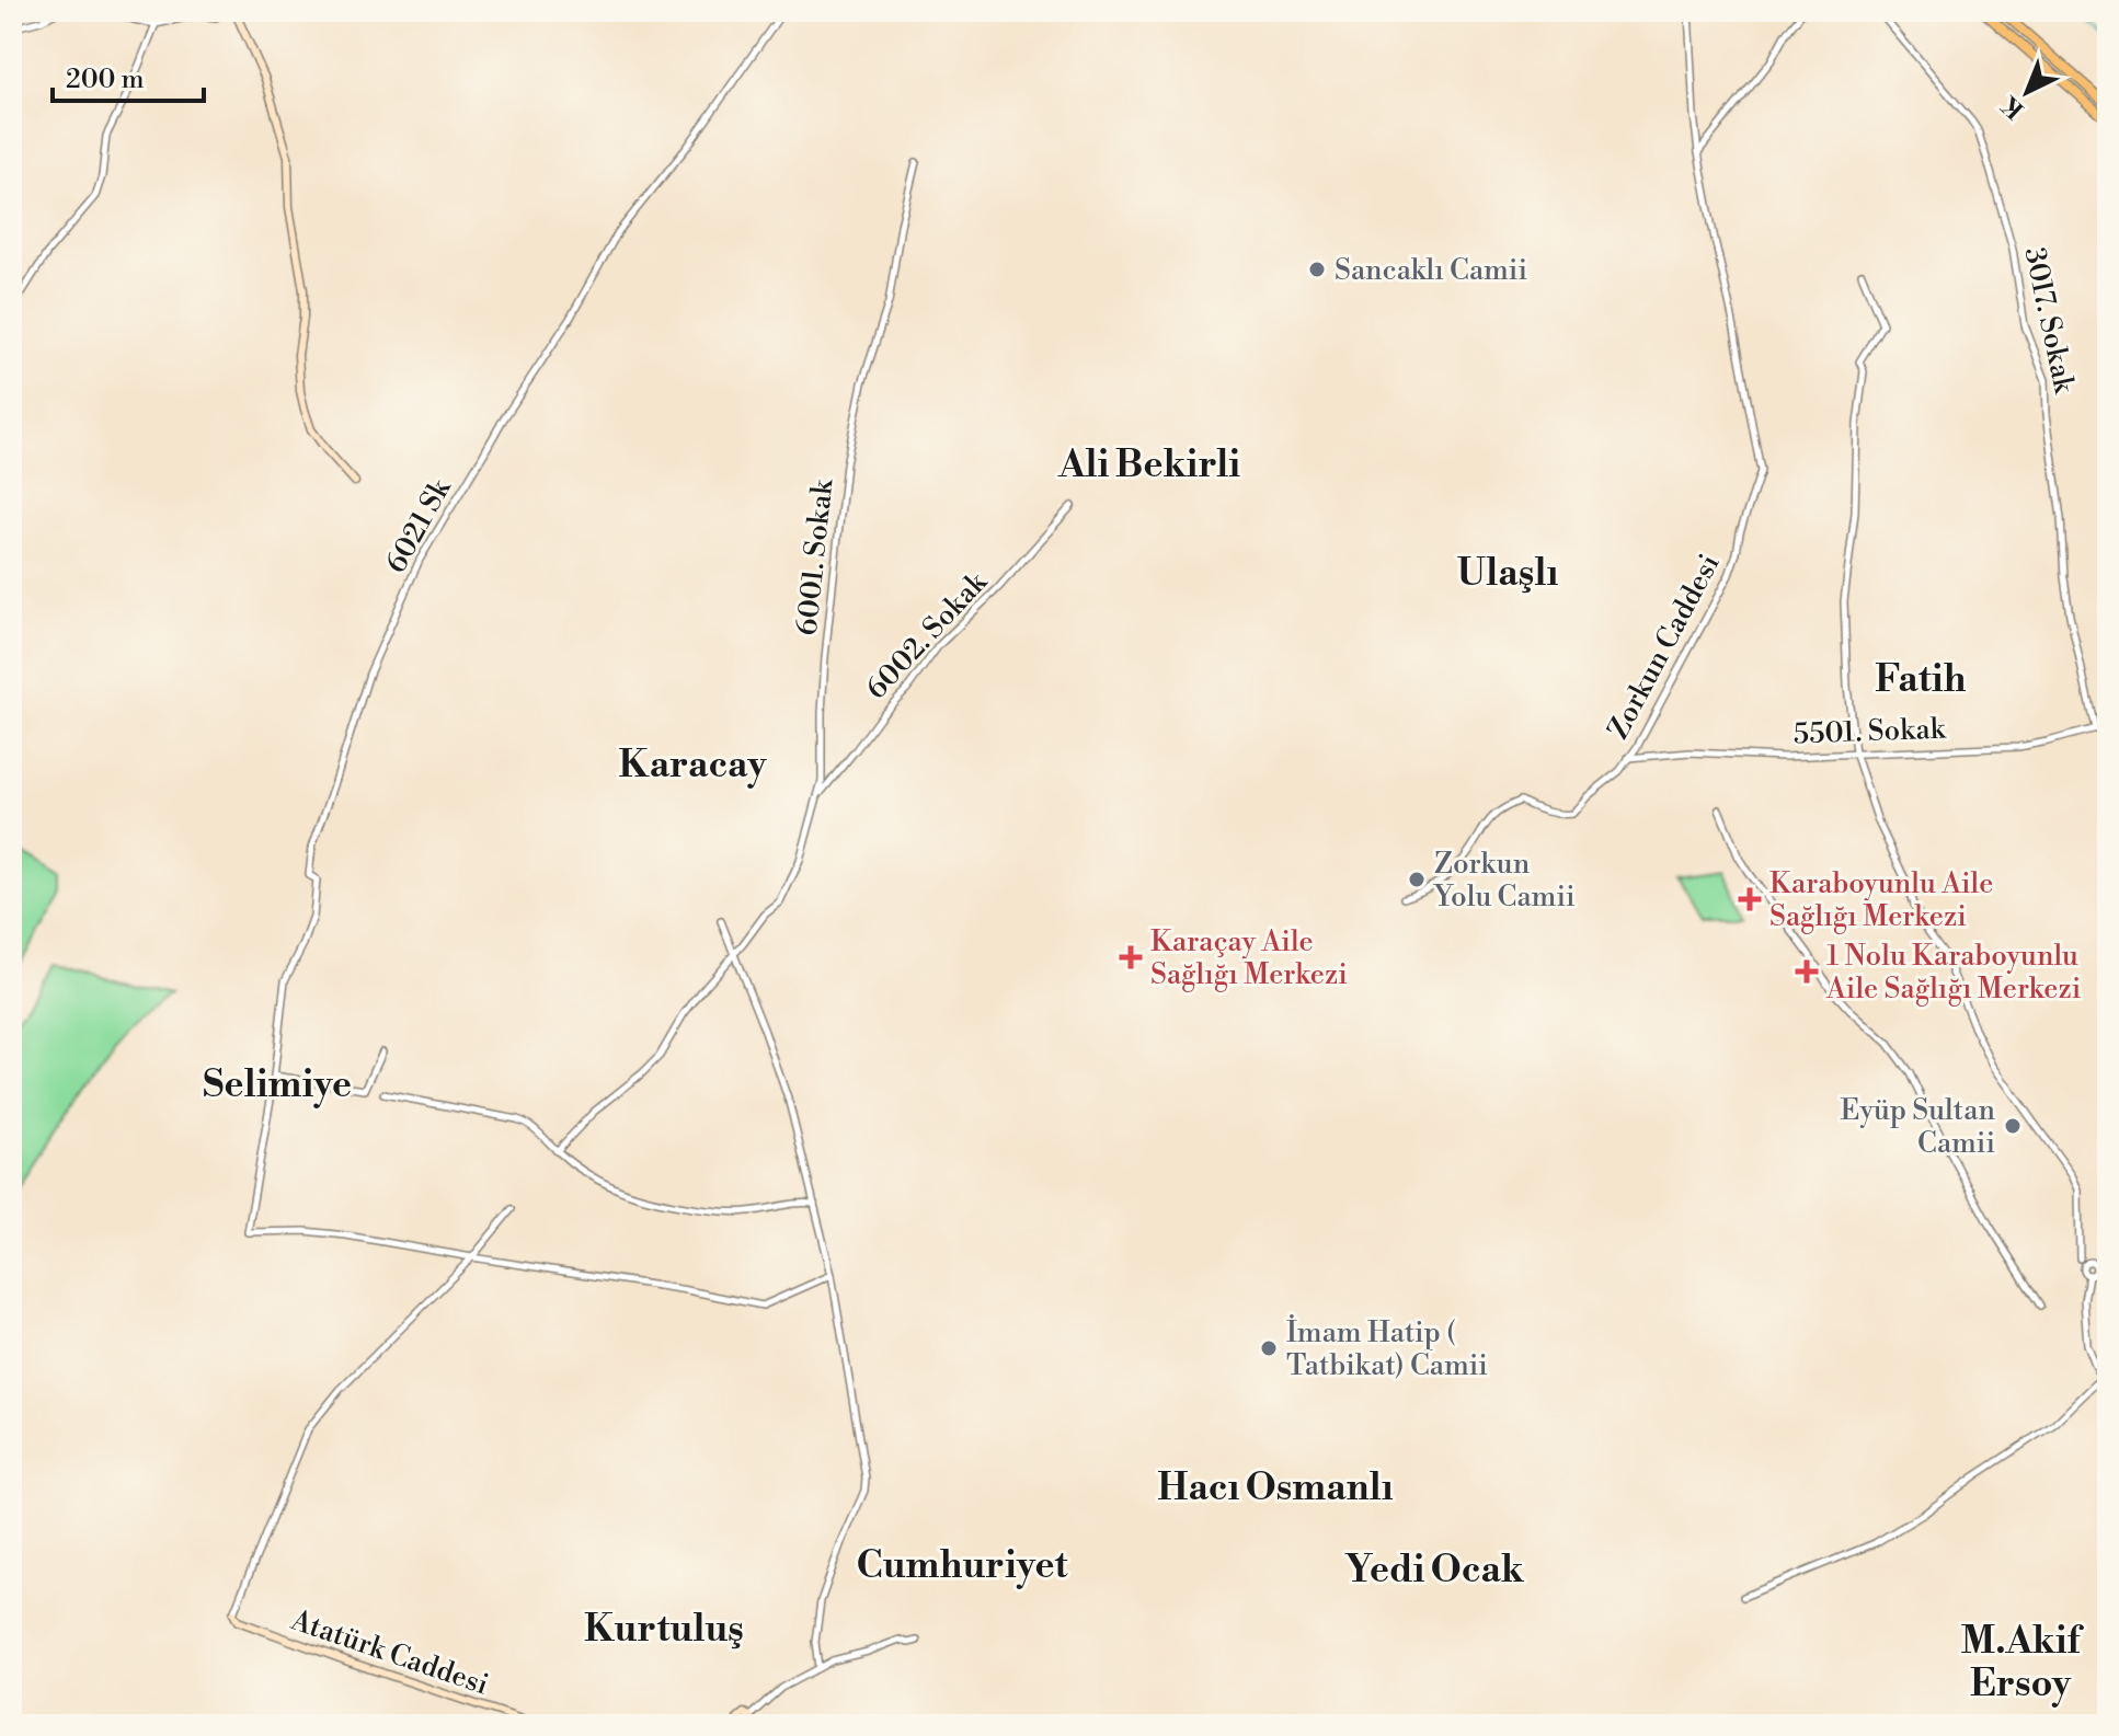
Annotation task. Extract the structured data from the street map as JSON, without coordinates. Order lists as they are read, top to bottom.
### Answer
{
  "streets": {
    "main road": ["Atatürk Caddesi"],
    "street": [
      "3017. Sokak",
      "6021 Sk",
      "6001. Sokak",
      "6002. Sokak",
      "Zorkun Caddesi",
      "5501. Sokak"
    ]
  },
  "crossings": [
    ["3017. Sokak", "5501. Sokak"],
    ["6001. Sokak", "6002. Sokak"],
    ["Zorkun Caddesi", "5501. Sokak"]
  ],
  "districts": [
    "Ali Bekirli",
    "Ulaşlı",
    "Fatih",
    "Karacay",
    "Selimiye",
    "Hacı Osmanlı",
    "Cumhuriyet",
    "Yedi Ocak",
    "Kurtuluş",
    "M.Akif Ersoy"
  ],
  "places": {
    "other": [
      "Sancaklı Camii",
      "Zorkun Yolu Camii",
      "Eyüp Sultan Camii",
      "İmam Hatip ( Tatbikat) Camii"
    ],
    "health": ["Karaboyunlu Aile Sağlığı Merkezi", "Karaçay Aile Sağlığı Merkezi", "1 Nolu Karaboyunlu Aile Sağlığı Merkezi"]
  },
  "scale_bar": "200 m",
  "north": "bottom left"
}
